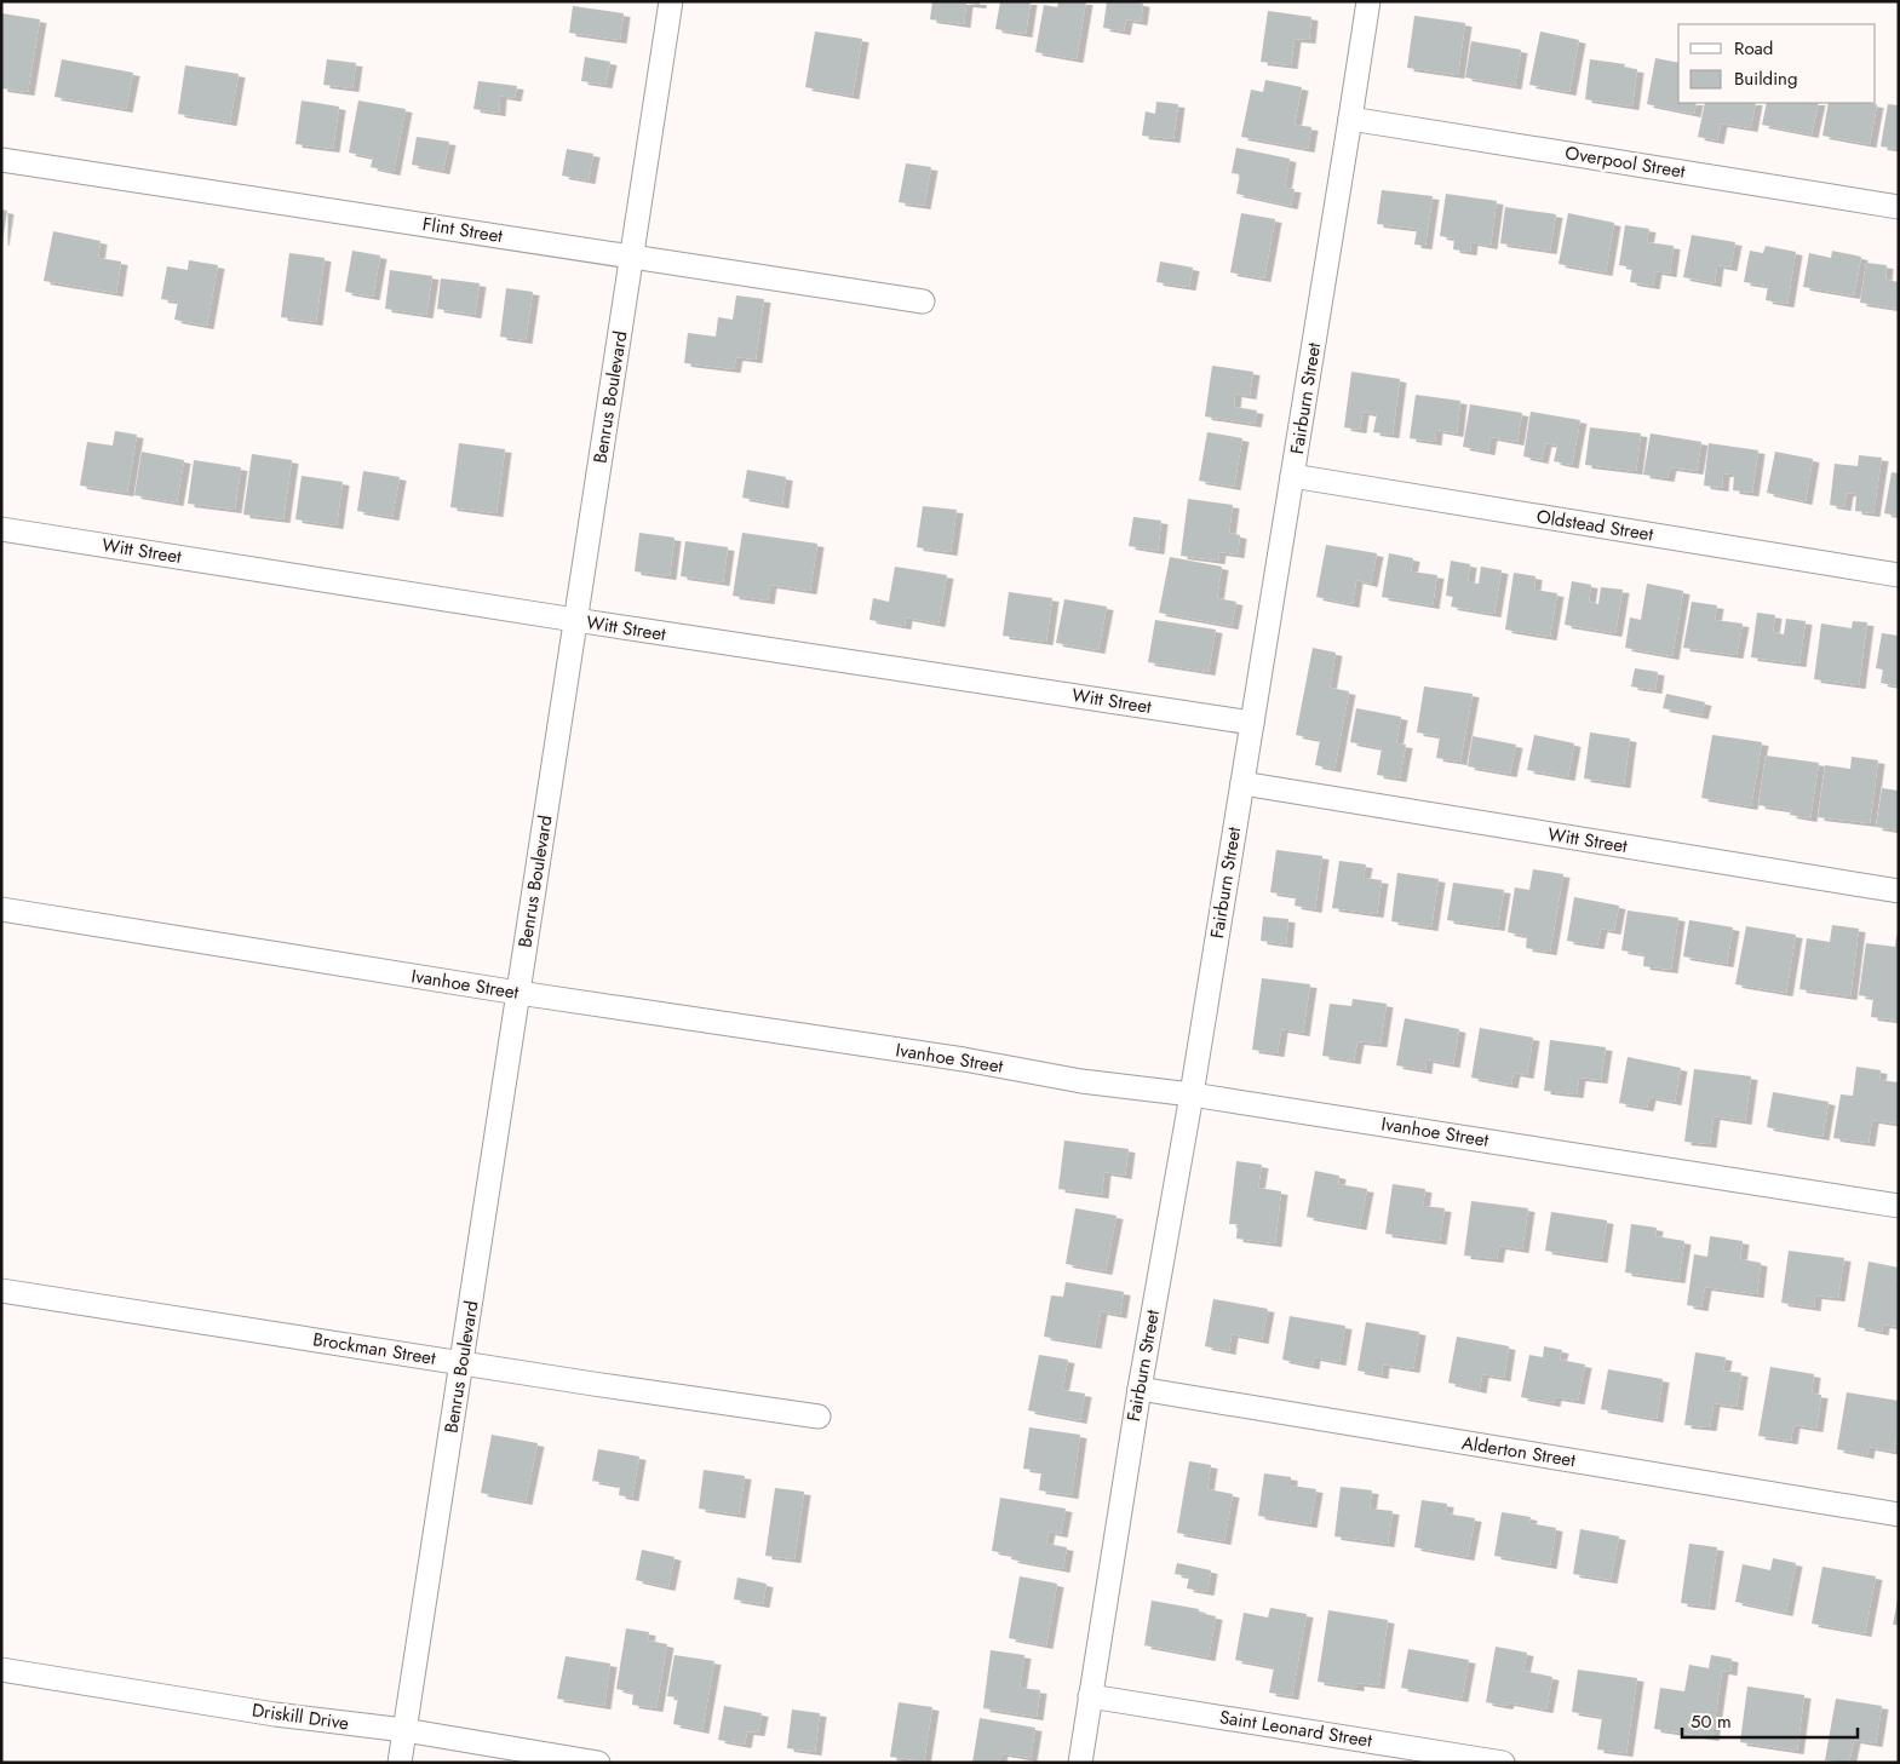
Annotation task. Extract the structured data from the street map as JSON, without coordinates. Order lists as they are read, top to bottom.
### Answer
{
  "streets": {
    "street": [
      "Overpool Street",
      "Flint Street",
      "Benrus Boulevard",
      "Fairburn Street",
      "Oldstead Street",
      "Witt Street",
      "Ivanhoe Street",
      "Brockman Street",
      "Alderton Street",
      "Driskill Drive",
      "Saint Leonard Street"
    ]
  },
  "crossings": [
    ["Overpool Street", "Fairburn Street"],
    ["Flint Street", "Benrus Boulevard"],
    ["Benrus Boulevard", "Witt Street"],
    ["Benrus Boulevard", "Ivanhoe Street"],
    ["Benrus Boulevard", "Brockman Street"],
    ["Benrus Boulevard", "Driskill Drive"],
    ["Fairburn Street", "Oldstead Street"],
    ["Fairburn Street", "Witt Street"],
    ["Fairburn Street", "Ivanhoe Street"],
    ["Fairburn Street", "Alderton Street"],
    ["Fairburn Street", "Saint Leonard Street"]
  ],
  "legend": ["Road", "Building"],
  "scale_bar": "50 m"
}
